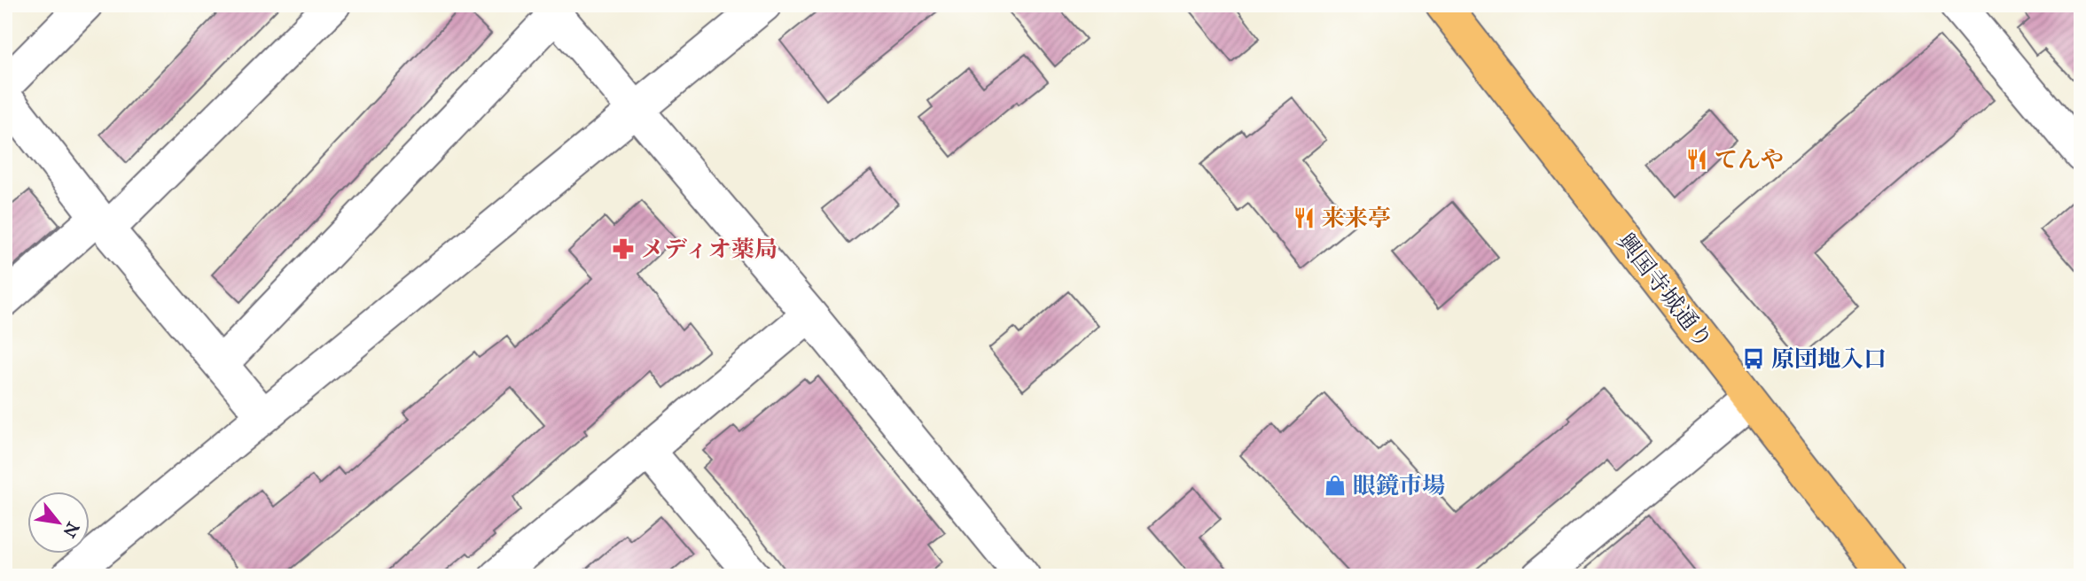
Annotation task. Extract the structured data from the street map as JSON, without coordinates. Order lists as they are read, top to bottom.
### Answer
{
  "streets": {
    "main road": ["興国寺城通り"]
  },
  "places": {
    "restaurant": ["てんや", "来来亭"],
    "pharmacy": ["メディオ薬局"],
    "bus stop": ["原団地入口"],
    "shop": ["眼鏡市場"]
  },
  "north": "bottom right"
}
